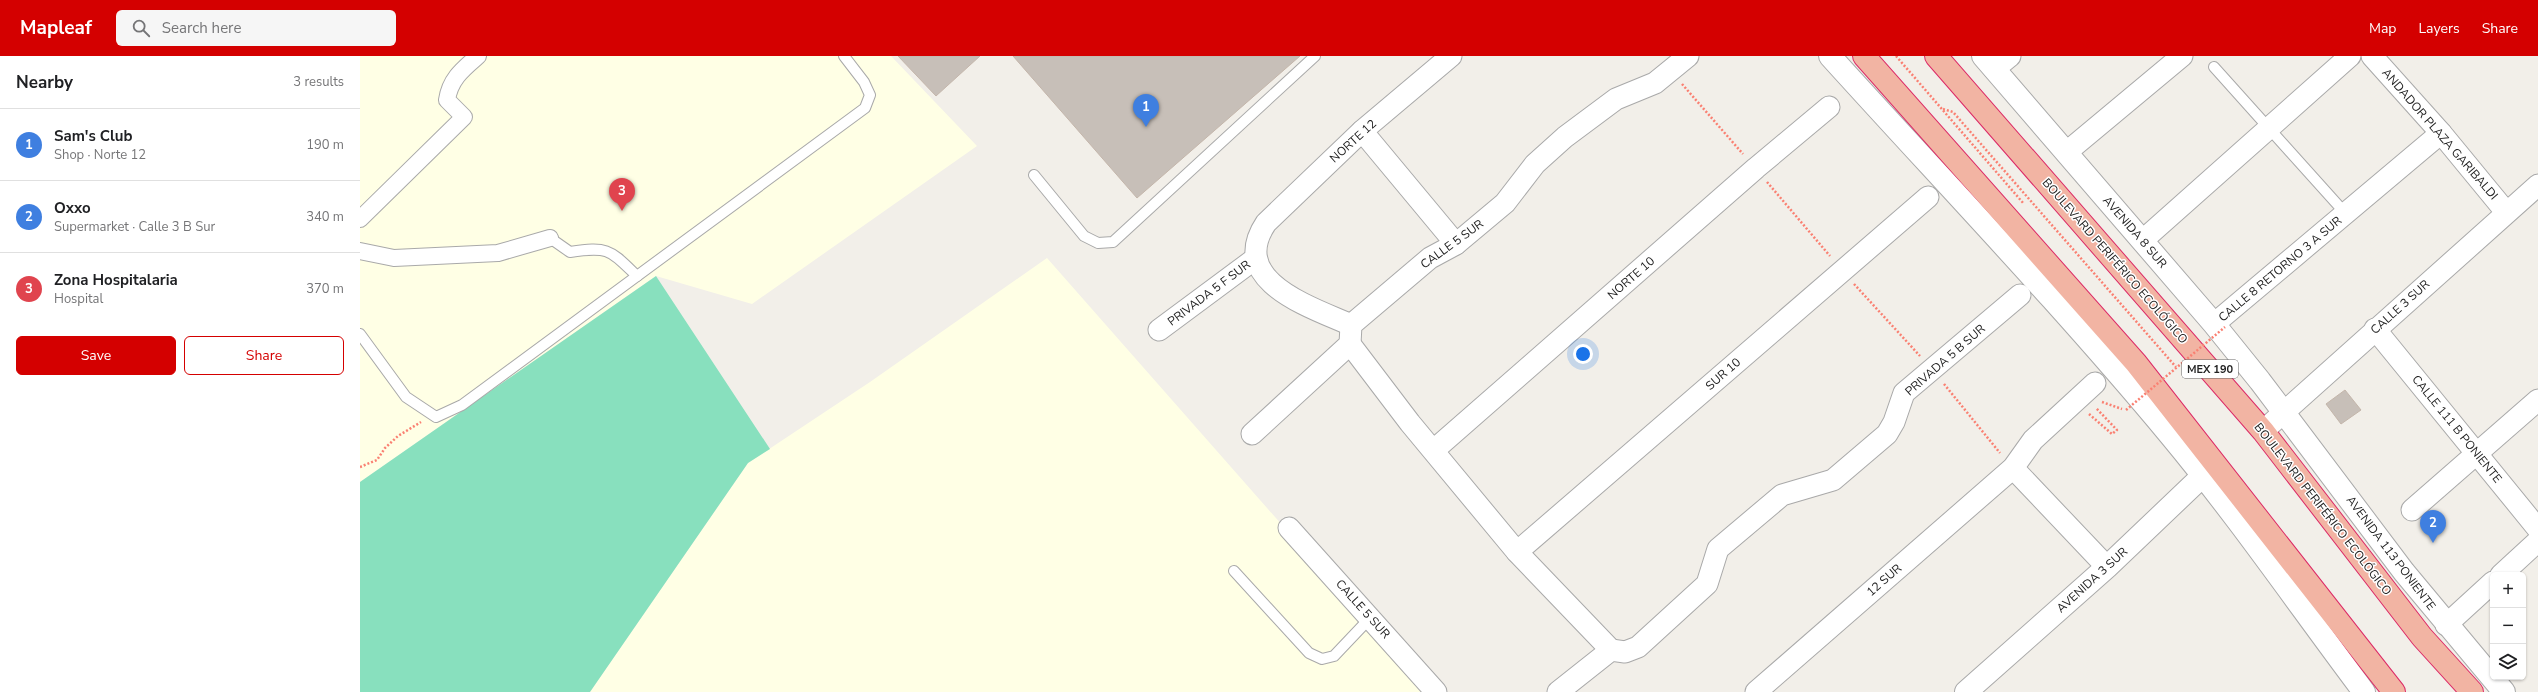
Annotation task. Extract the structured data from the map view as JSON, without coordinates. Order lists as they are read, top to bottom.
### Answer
{
  "streets": {
    "highway": ["BOULEVARD PERIFÉRICO ECOLÓGICO", "MEX 190"],
    "street": [
      "ANDADOR PLAZA GARIBALDI",
      "NORTE 12",
      "AVENIDA 8 SUR",
      "CALLE 5 SUR",
      "CALLE 8 RETORNO 3 A SUR",
      "NORTE 10",
      "PRIVADA 5 F SUR",
      "CALLE 3 SUR",
      "PRIVADA 5 B SUR",
      "SUR 10",
      "CALLE 111 B PONIENTE",
      "AVENIDA 113 PONIENTE",
      "12 SUR",
      "AVENIDA 3 SUR"
    ]
  },
  "crossings": [
    ["ANDADOR PLAZA GARIBALDI", "CALLE 8 RETORNO 3 A SUR"],
    ["ANDADOR PLAZA GARIBALDI", "CALLE 3 SUR"],
    ["NORTE 12", "PRIVADA 5 F SUR"],
    ["AVENIDA 8 SUR", "CALLE 8 RETORNO 3 A SUR"],
    ["AVENIDA 8 SUR", "CALLE 3 SUR"],
    ["AVENIDA 8 SUR", "AVENIDA 113 PONIENTE"],
    ["BOULEVARD PERIFÉRICO ECOLÓGICO", "CALLE 3 SUR"],
    ["CALLE 3 SUR", "CALLE 111 B PONIENTE"],
    ["CALLE 3 SUR", "AVENIDA 113 PONIENTE"]
  ],
  "page": {
    "header": "Mapleaf",
    "search": "Search here",
    "nav": ["Map", "Layers", "Share"],
    "heading": ["Nearby", "3 results"],
    "pins": ["1", "3", "2"],
    "list": [
      {
        "mark": "1",
        "name": "Sam's Club",
        "note": "Shop · Norte 12",
        "value": "190 m"
      },
      {
        "mark": "2",
        "name": "Oxxo",
        "note": "Supermarket · Calle 3 B Sur",
        "value": "340 m"
      },
      {
        "mark": "3",
        "name": "Zona Hospitalaria",
        "note": "Hospital",
        "value": "370 m"
      }
    ],
    "buttons": ["Save", "Share"],
    "map_buttons": ["+", "−"]
  }
}
